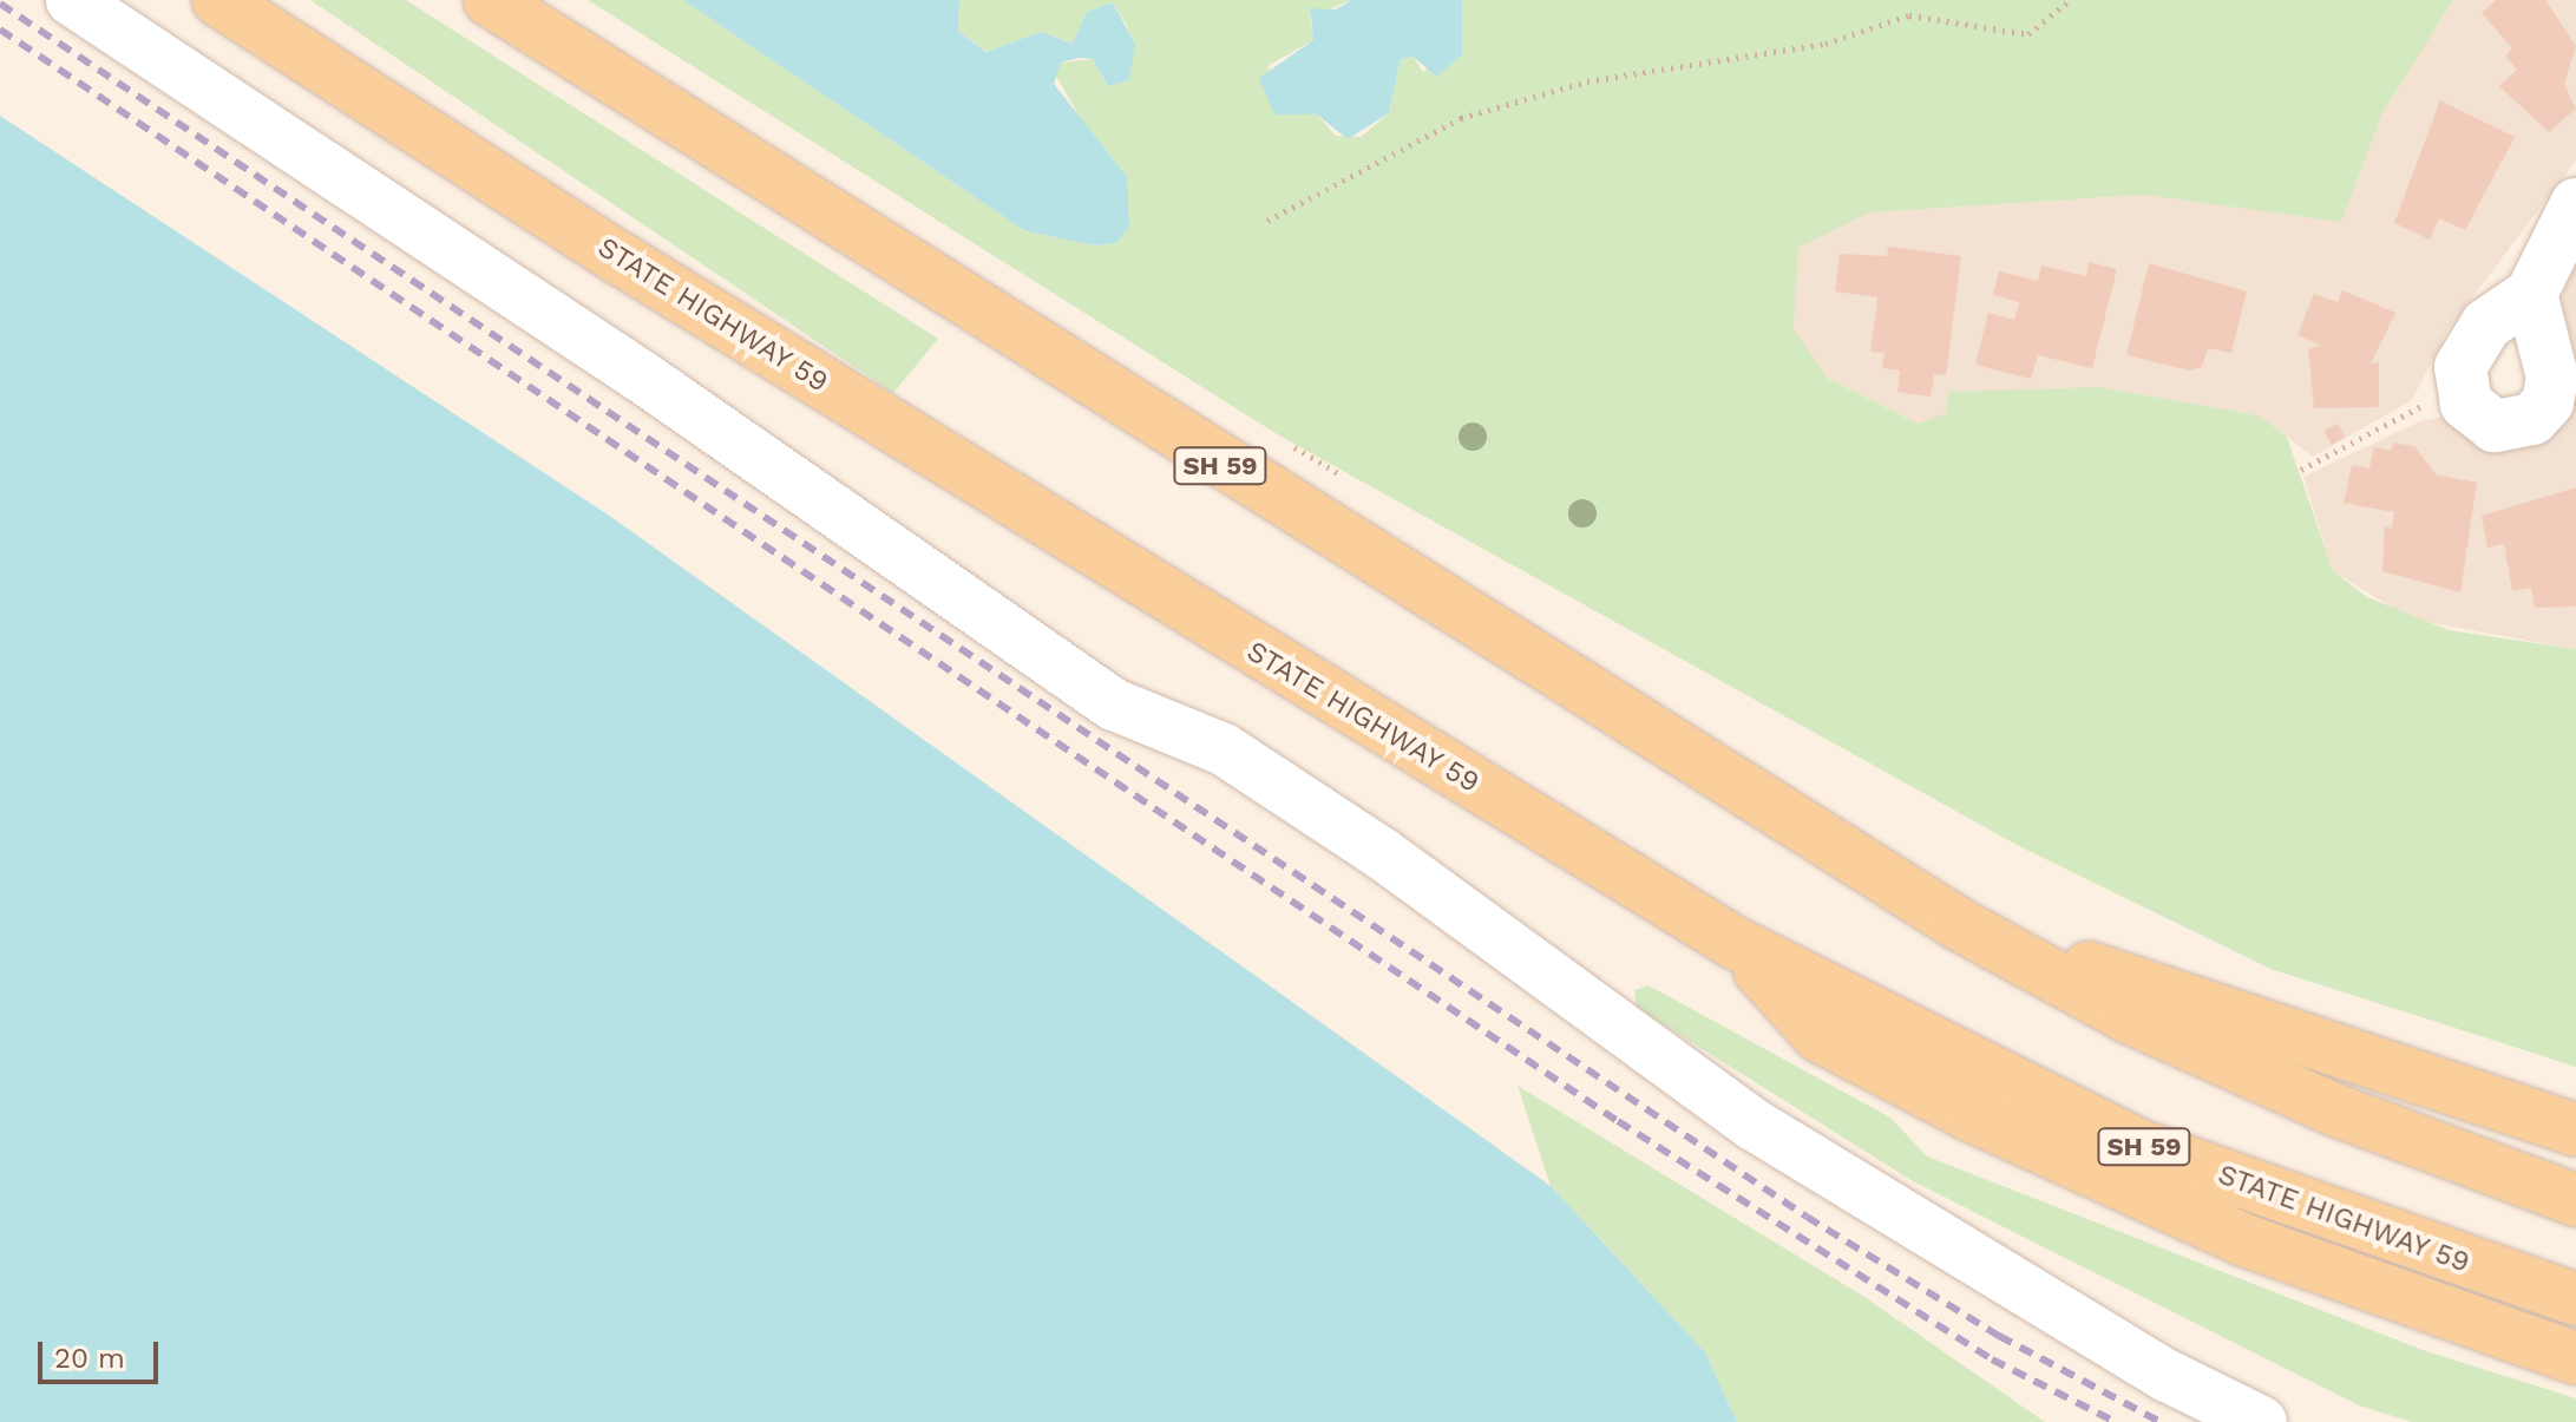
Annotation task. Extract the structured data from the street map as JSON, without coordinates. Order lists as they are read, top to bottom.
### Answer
{
  "streets": {
    "main road": ["STATE HIGHWAY 59", "SH 59"]
  },
  "scale_bar": "20 m"
}
